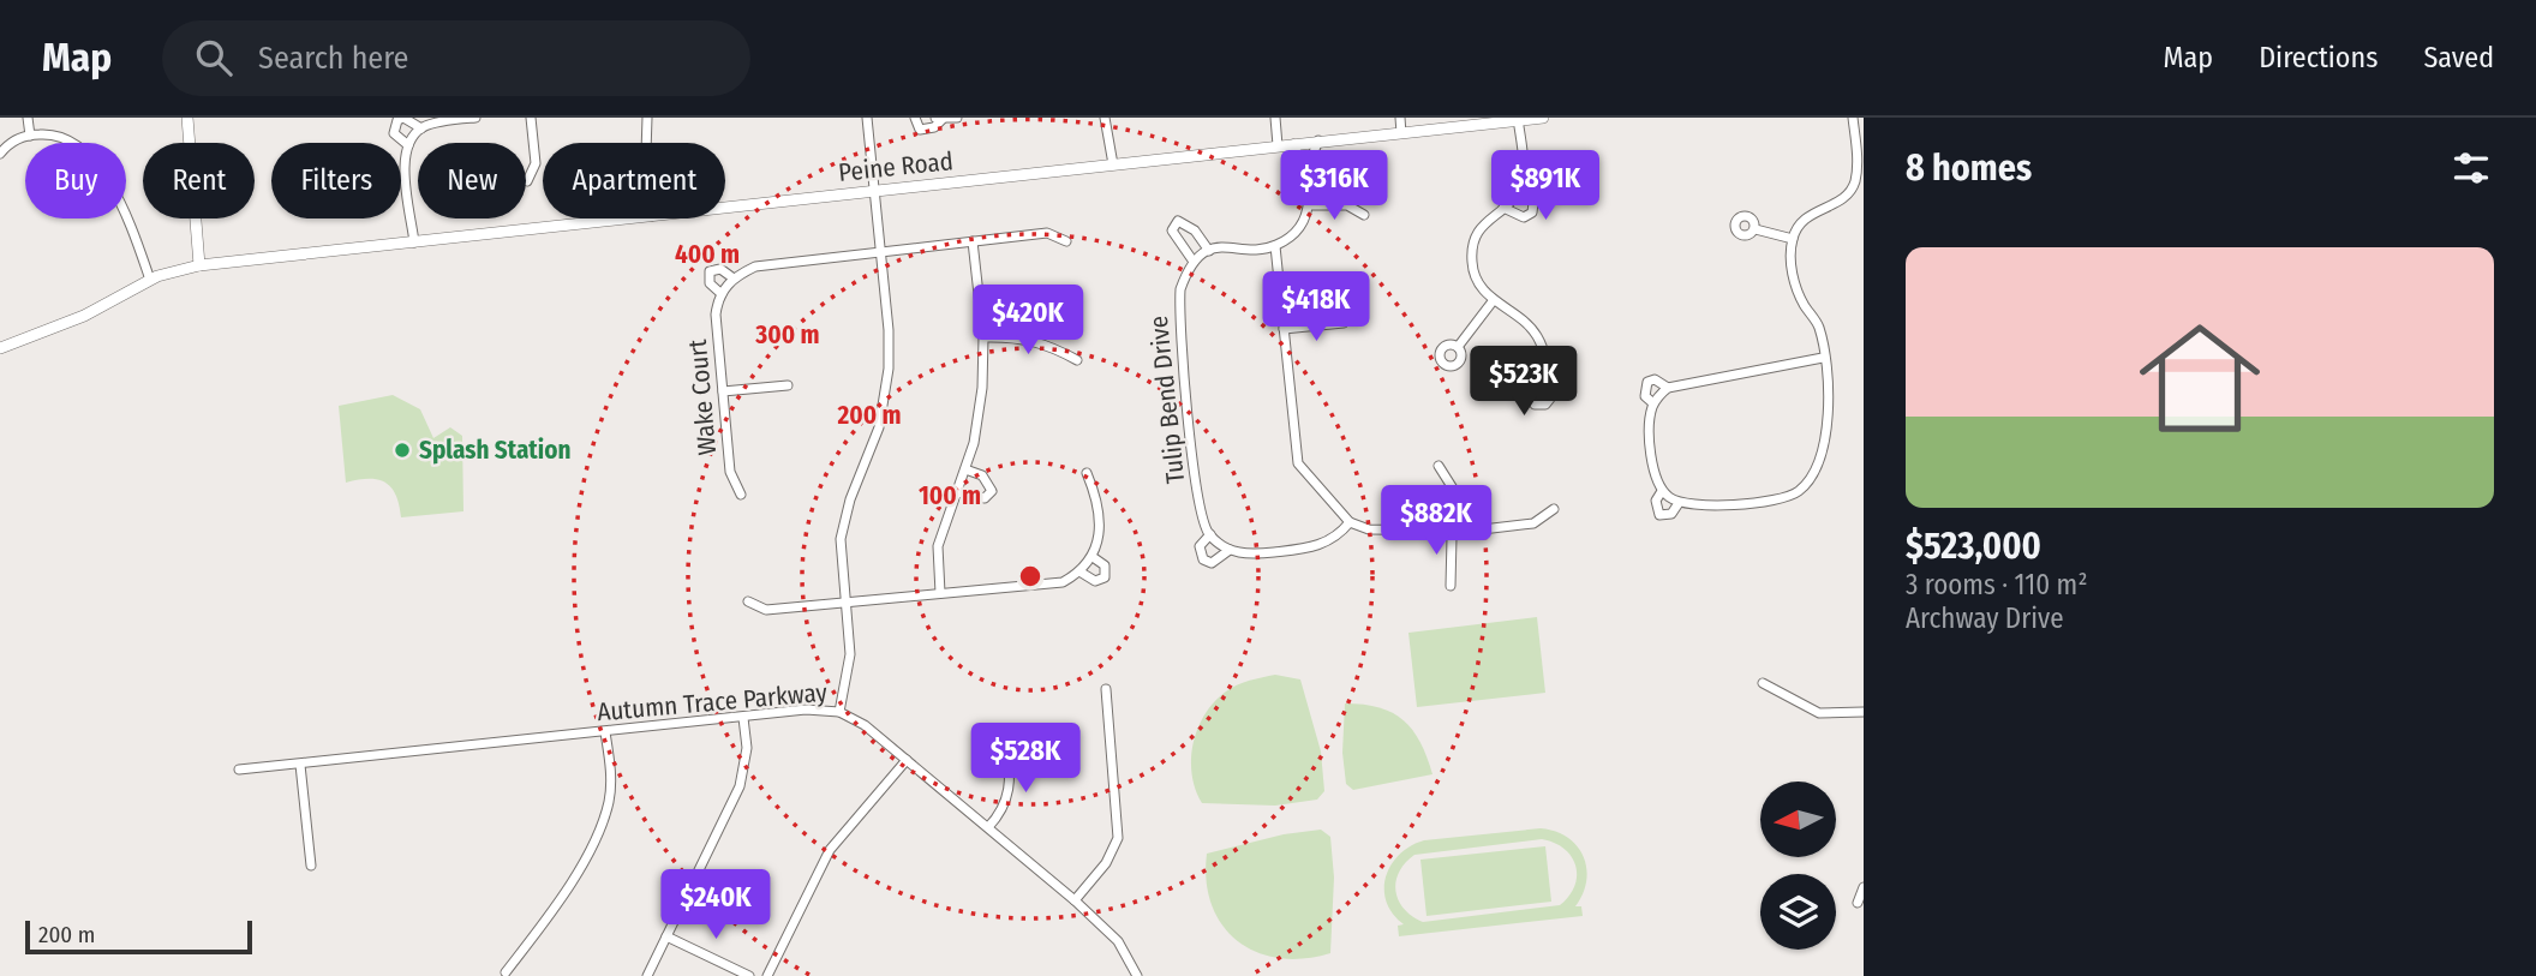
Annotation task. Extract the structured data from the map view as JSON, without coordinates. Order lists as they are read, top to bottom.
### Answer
{
  "streets": {
    "street": [
      "Peine Road",
      "Wake Court",
      "Tulip Bend Drive",
      "Autumn Trace Parkway"
    ]
  },
  "places": ["Splash Station"],
  "scale_bar": "200 m",
  "north": "left",
  "page": {
    "header": "Map",
    "search": "Search here",
    "nav": ["Map", "Directions", "Saved"],
    "heading": "8 homes",
    "chip": [
      "Buy",
      "Rent",
      "Filters",
      "New",
      "Apartment"
    ],
    "price": [
      "$316K",
      "$891K",
      "$418K",
      "$420K",
      "$523K",
      "$882K",
      "$528K",
      "$240K"
    ],
    "list": [
      {
        "name": "$523,000",
        "note": "3 rooms · 110 m² · Archway Drive"
      }
    ],
    "scale": "200 m"
  },
  "rings": [
    "400 m",
    "300 m",
    "200 m",
    "100 m"
  ]
}
